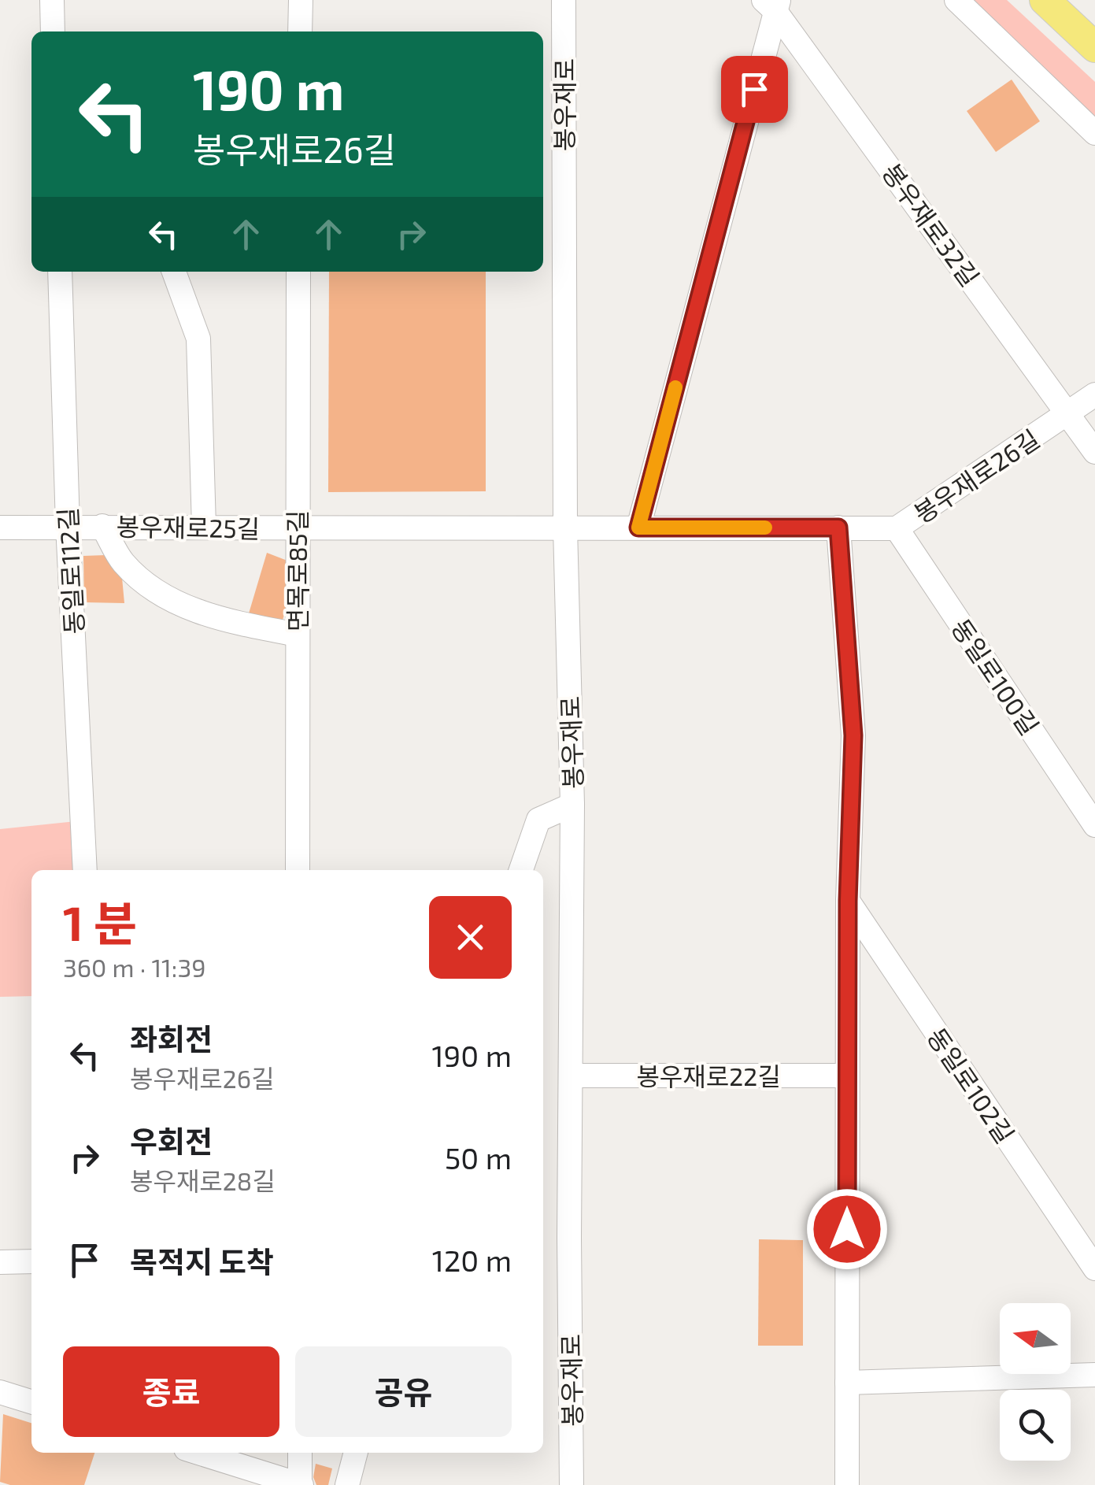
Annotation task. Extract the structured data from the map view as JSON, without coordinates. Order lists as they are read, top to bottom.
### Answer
{
  "streets": {
    "street": [
      "봉우재로",
      "봉우재로32길",
      "봉우재로26길",
      "봉우재로25길",
      "동일로112길",
      "면목로85길",
      "동일로100길",
      "봉우재로22길",
      "동일로102길"
    ]
  },
  "crossings": [
    ["봉우재로", "봉우재로26길"],
    ["봉우재로", "봉우재로25길"],
    ["봉우재로", "봉우재로22길"],
    ["봉우재로32길", "봉우재로26길"],
    ["봉우재로26길", "봉우재로25길"],
    ["봉우재로26길", "동일로100길"],
    ["봉우재로25길", "동일로112길"],
    ["봉우재로25길", "면목로85길"]
  ],
  "north": "left",
  "page": {
    "turn": ["190 m", "봉우재로26길"],
    "heading": ["1 분", "360 m · 11:39"],
    "list": [
      {
        "name": "좌회전",
        "note": "봉우재로26길",
        "value": "190 m"
      },
      {
        "name": "우회전",
        "note": "봉우재로28길",
        "value": "50 m"
      },
      {
        "name": "목적지 도착",
        "value": "120 m"
      }
    ],
    "buttons": ["종료", "공유"]
  }
}
